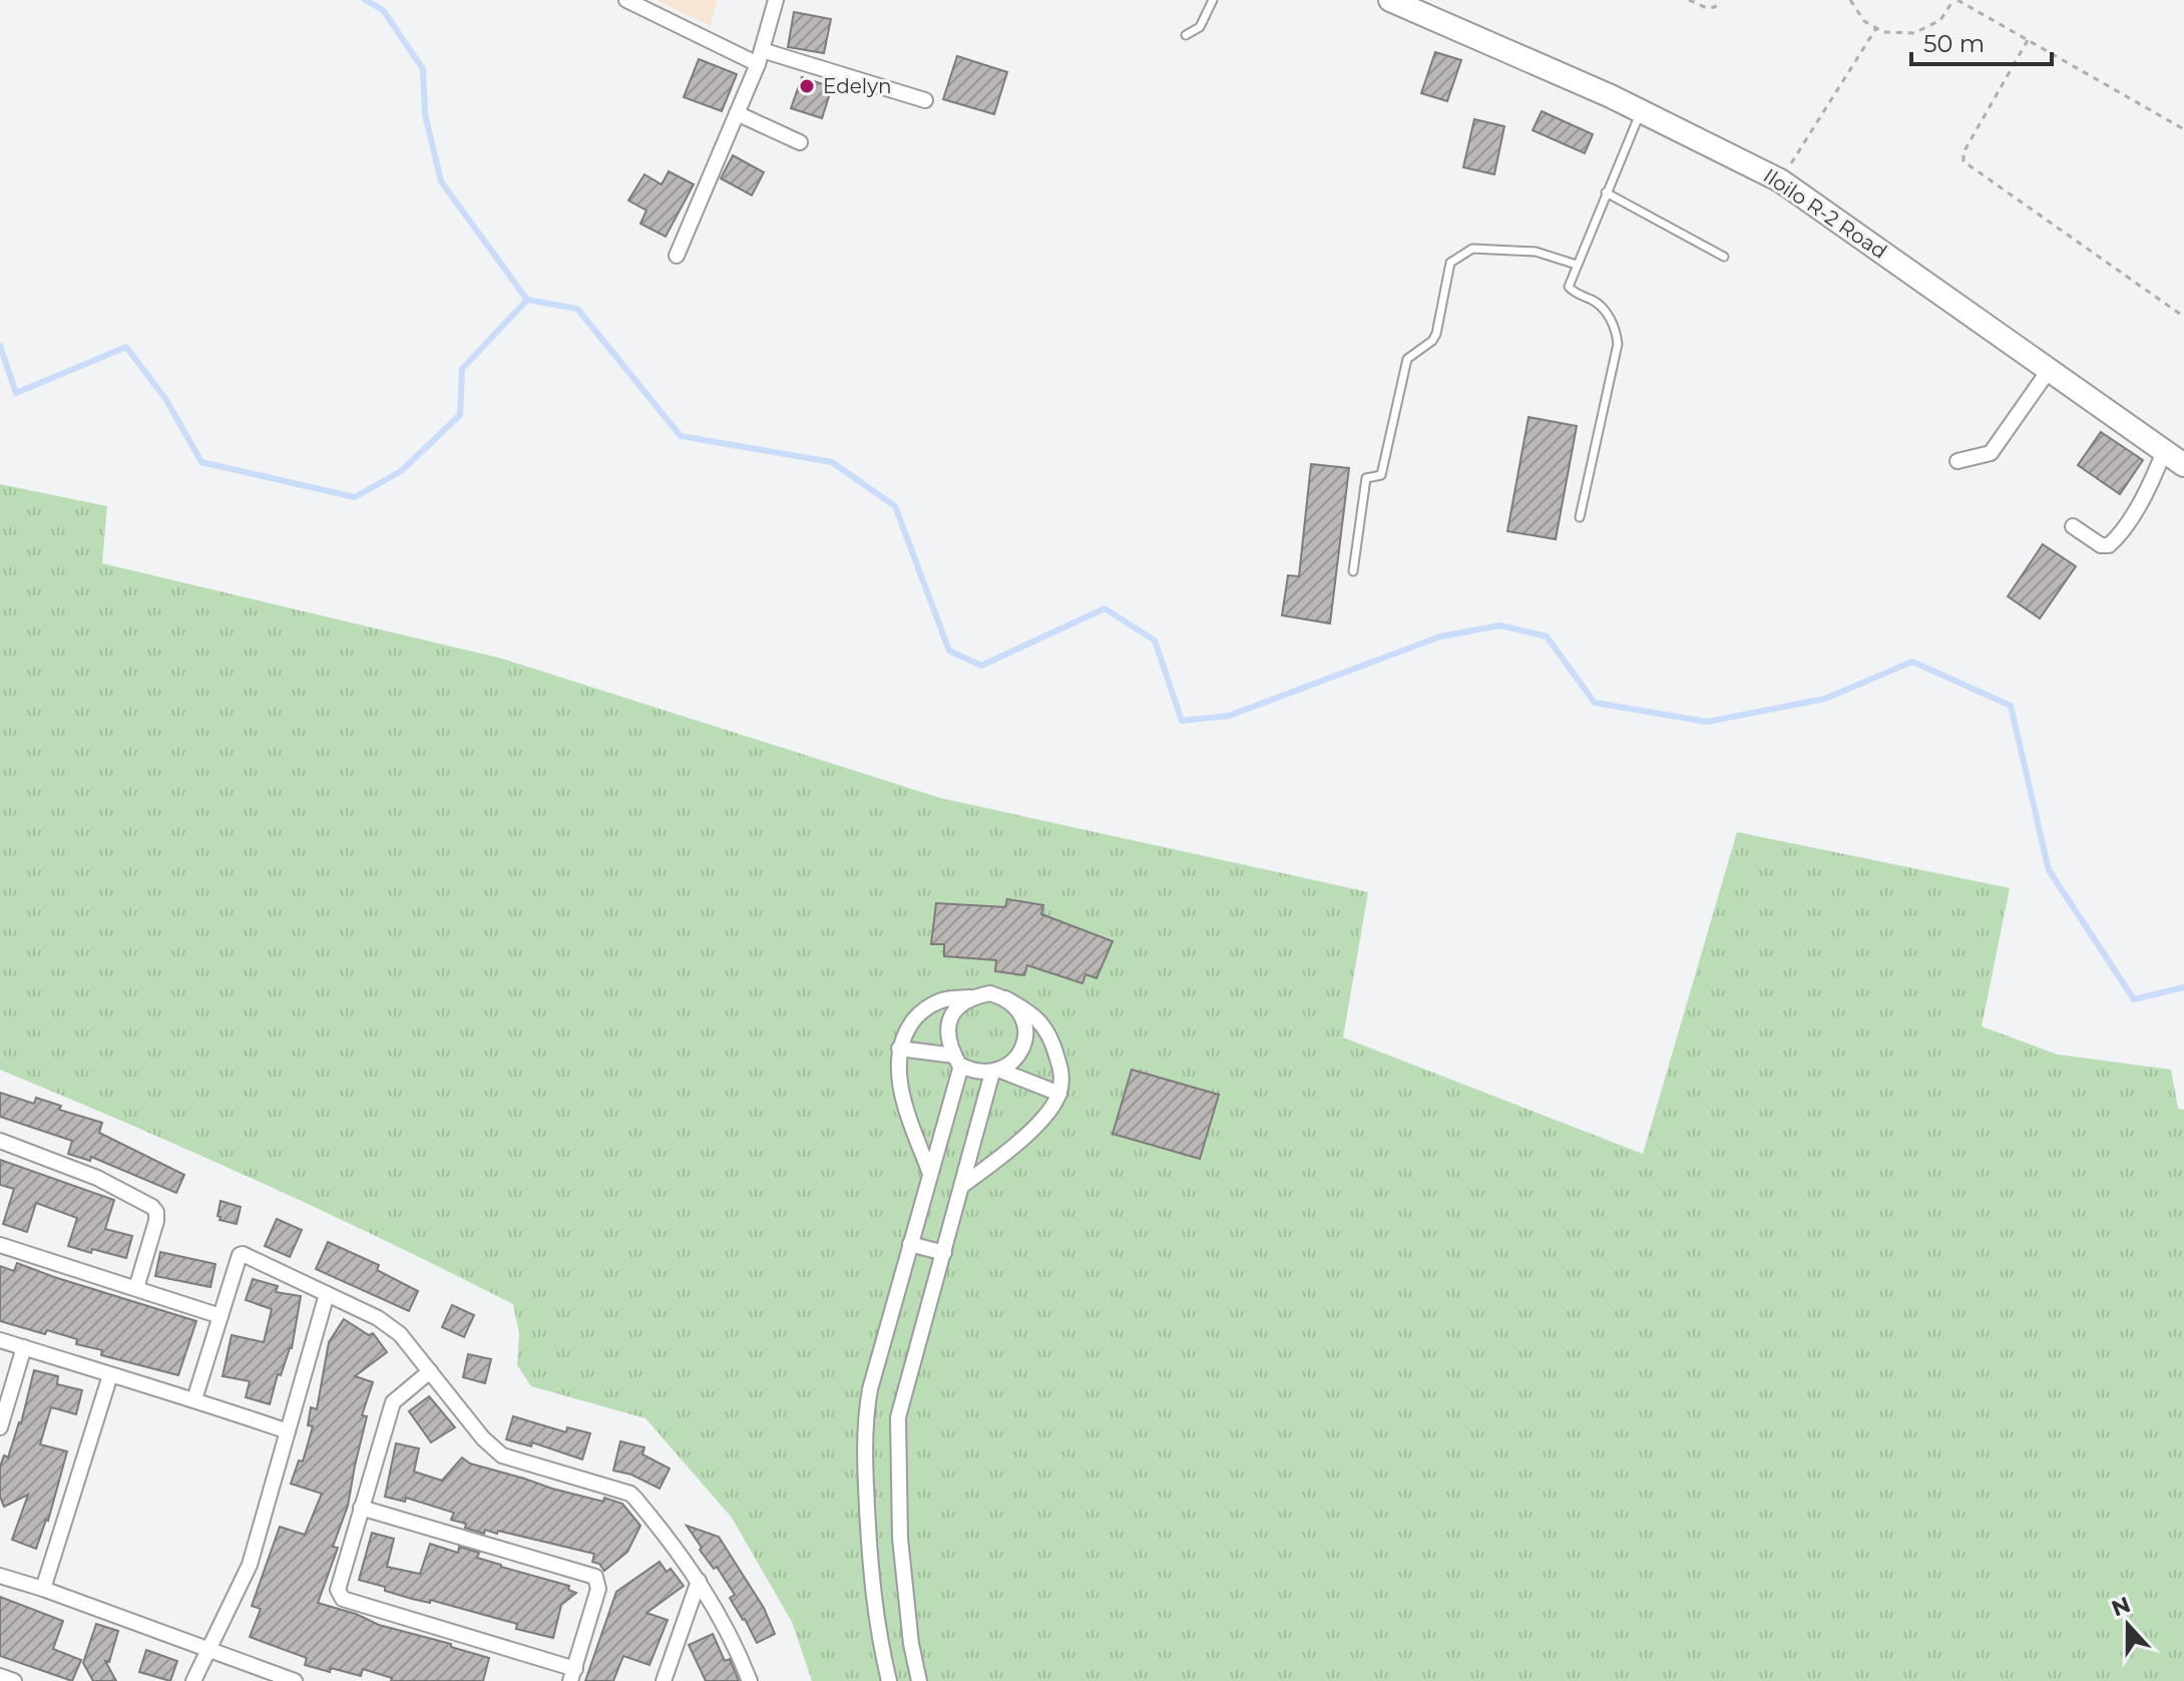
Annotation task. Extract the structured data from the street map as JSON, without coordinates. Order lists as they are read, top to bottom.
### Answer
{
  "streets": {
    "main road": ["Iloilo R-2 Road"]
  },
  "places": ["Edelyn"],
  "scale_bar": "50 m",
  "north": "top"
}
